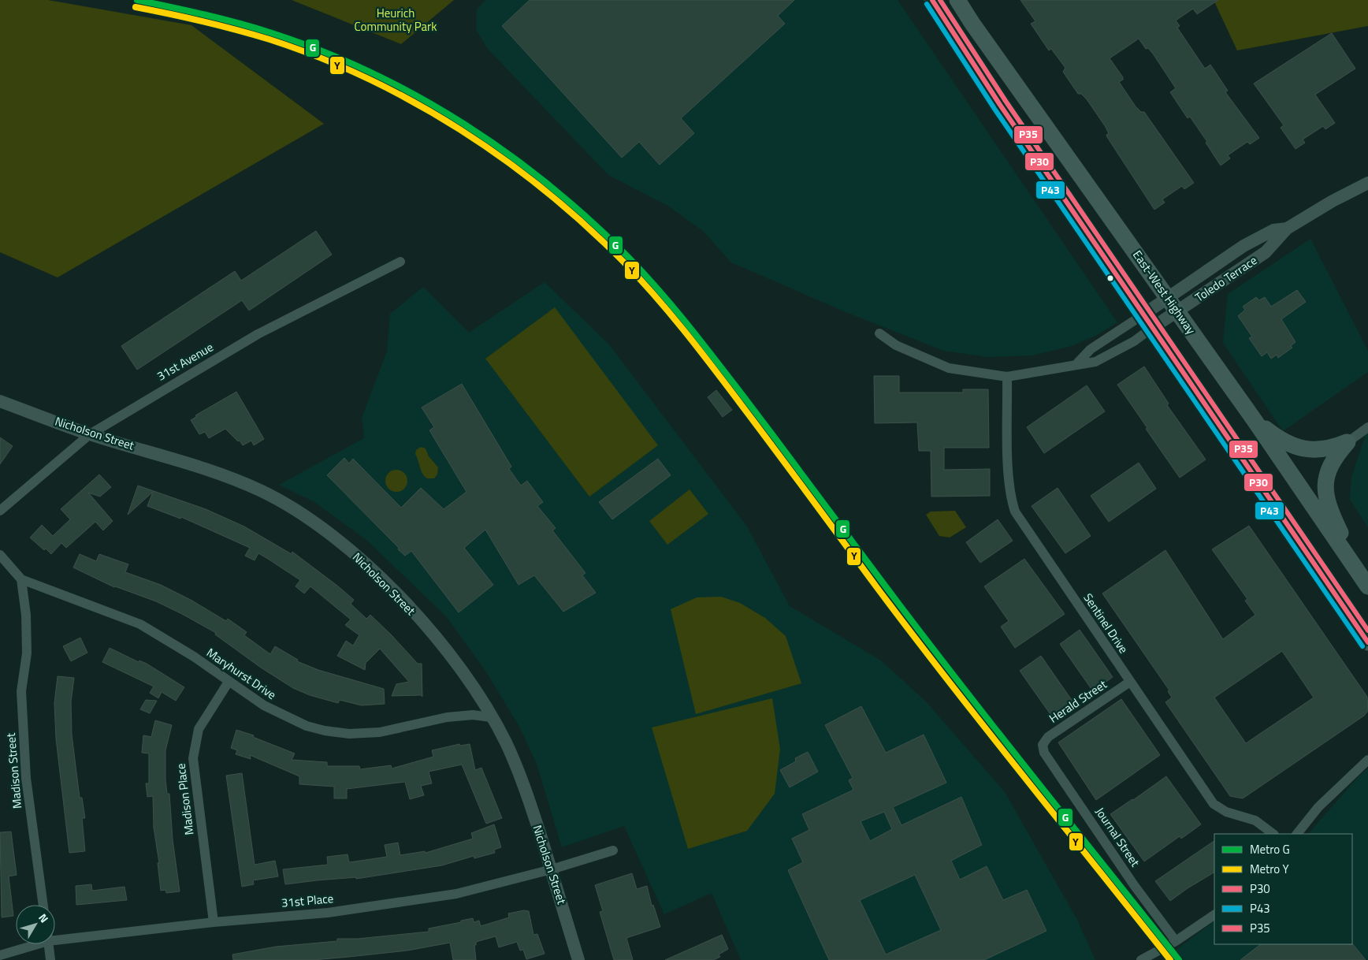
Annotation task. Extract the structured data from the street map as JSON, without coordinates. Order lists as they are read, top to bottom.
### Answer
{
  "streets": {
    "main road": ["East-West Highway"],
    "street": [
      "Toledo Terrace",
      "31st Avenue",
      "Nicholson Street",
      "Sentinel Drive",
      "Maryhurst Drive",
      "Herald Street",
      "Madison Street",
      "Madison Place",
      "Journal Street",
      "31st Place"
    ]
  },
  "crossings": [
    ["Toledo Terrace", "East-West Highway"],
    ["Toledo Terrace", "Sentinel Drive"],
    ["31st Avenue", "Nicholson Street"],
    ["Nicholson Street", "Maryhurst Drive"],
    ["Nicholson Street", "31st Place"],
    ["Sentinel Drive", "Herald Street"],
    ["Maryhurst Drive", "Madison Street"],
    ["Maryhurst Drive", "Madison Place"],
    ["Herald Street", "Journal Street"],
    ["Madison Place", "31st Place"]
  ],
  "parks": ["Heurich Community Park"],
  "lines": [
    "metro line G",
    "transit line P30",
    "transit line P35",
    "transit line P43",
    "metro line Y"
  ],
  "legend": [
    "Metro G",
    "Metro Y",
    "P30",
    "P43",
    "P35"
  ],
  "north": "top right"
}
